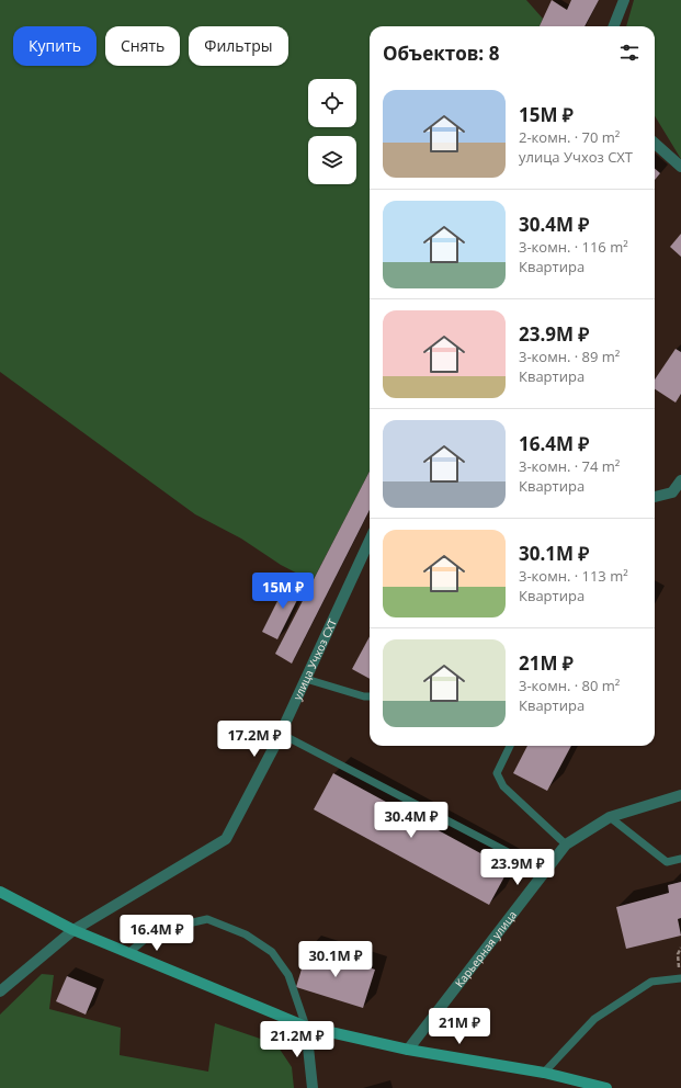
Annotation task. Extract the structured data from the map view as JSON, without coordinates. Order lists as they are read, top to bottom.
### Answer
{
  "streets": {
    "street": ["улица Учхоз СХТ", "Карьерная улица"]
  },
  "page": {
    "chip": ["Купить", "Снять", "Фильтры"],
    "heading": "Объектов: 8",
    "list": [
      {
        "name": "15M ₽",
        "note": "2-комн. · 70 m² · улица Учхоз СХТ"
      },
      {
        "name": "30.4M ₽",
        "note": "3-комн. · 116 m² · Квартира"
      },
      {
        "name": "23.9M ₽",
        "note": "3-комн. · 89 m² · Квартира"
      },
      {
        "name": "16.4M ₽",
        "note": "3-комн. · 74 m² · Квартира"
      },
      {
        "name": "30.1M ₽",
        "note": "3-комн. · 113 m² · Квартира"
      },
      {
        "name": "21M ₽",
        "note": "3-комн. · 80 m² · Квартира"
      }
    ],
    "price": [
      "15M ₽",
      "17.2M ₽",
      "30.4M ₽",
      "23.9M ₽",
      "16.4M ₽",
      "30.1M ₽",
      "21M ₽",
      "21.2M ₽"
    ]
  }
}
